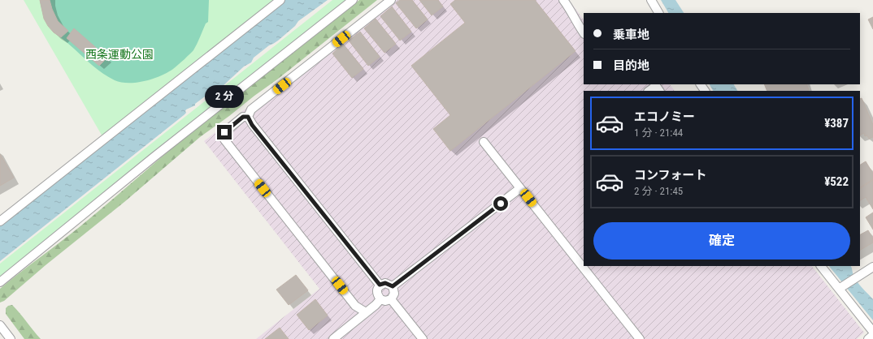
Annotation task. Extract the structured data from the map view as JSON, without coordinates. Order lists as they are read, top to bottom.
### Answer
{
  "parks": ["西条運動公園"],
  "page": {
    "banner": ["乗車地", "目的地"],
    "bubble": "2 分",
    "list": [
      {
        "name": "エコノミー",
        "note": "1 分 · 21:44",
        "value": "¥387"
      },
      {
        "name": "コンフォート",
        "note": "2 分 · 21:45",
        "value": "¥522"
      }
    ],
    "buttons": "確定"
  }
}
